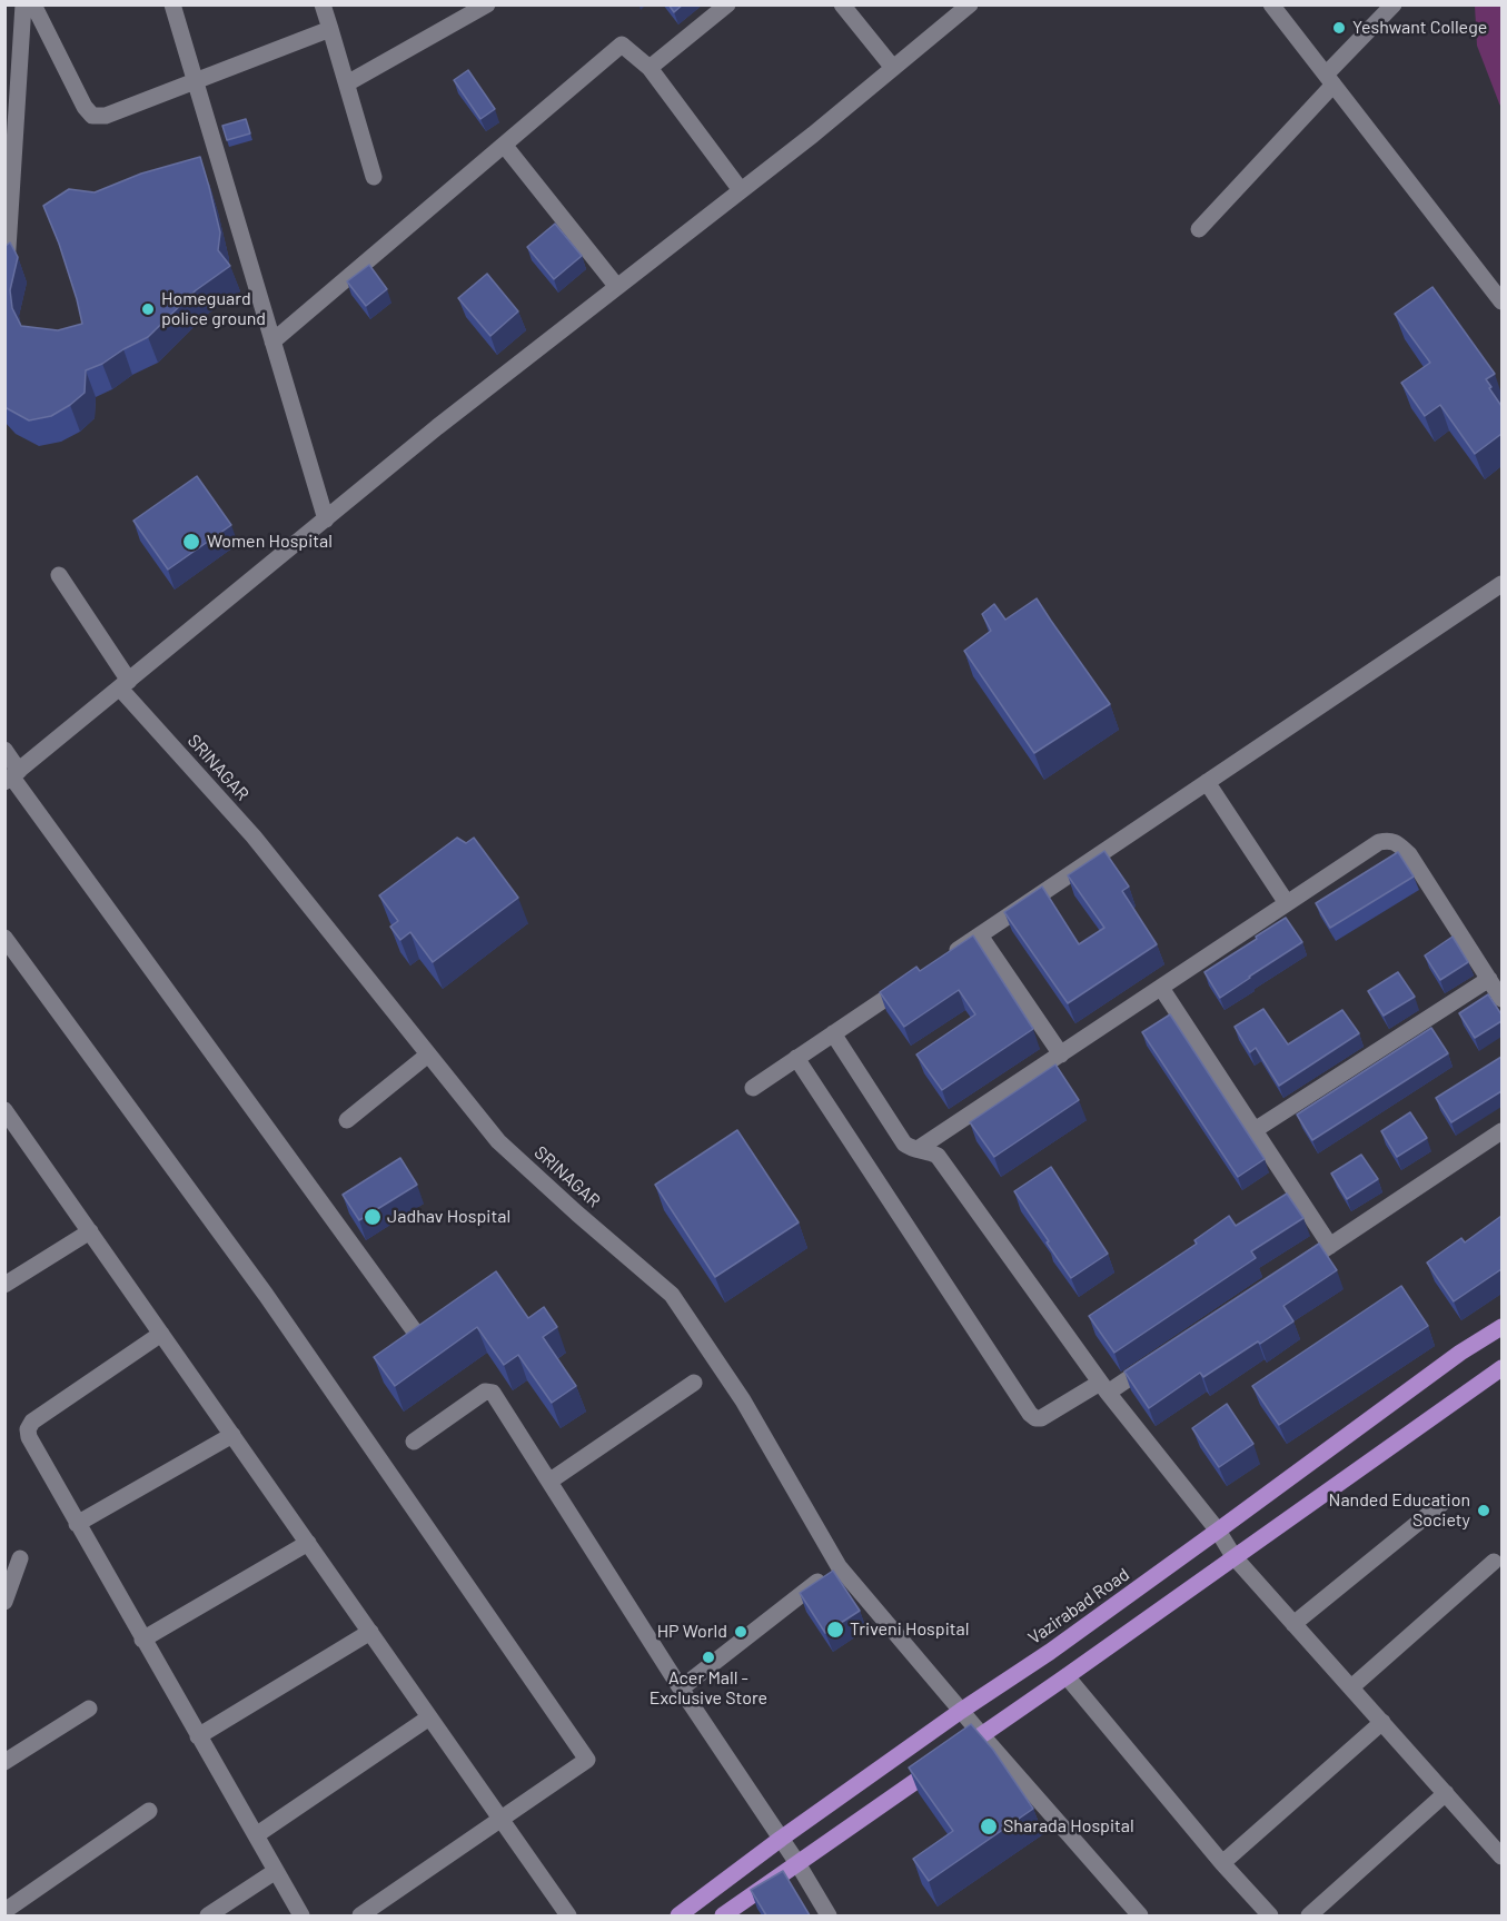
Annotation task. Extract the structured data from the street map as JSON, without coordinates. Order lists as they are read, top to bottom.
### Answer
{
  "streets": {
    "main road": ["Vazirabad Road"],
    "street": ["SRINAGAR"]
  },
  "crossings": [
    ["SRINAGAR", "Vazirabad Road"]
  ],
  "places": [
    "Yeshwant College",
    "Homeguard police ground",
    "Women Hospital",
    "Jadhav Hospital",
    "Nanded Education Society",
    "Triveni Hospital",
    "HP World",
    "Acer Mall - Exclusive Store",
    "Sharada Hospital"
  ]
}
